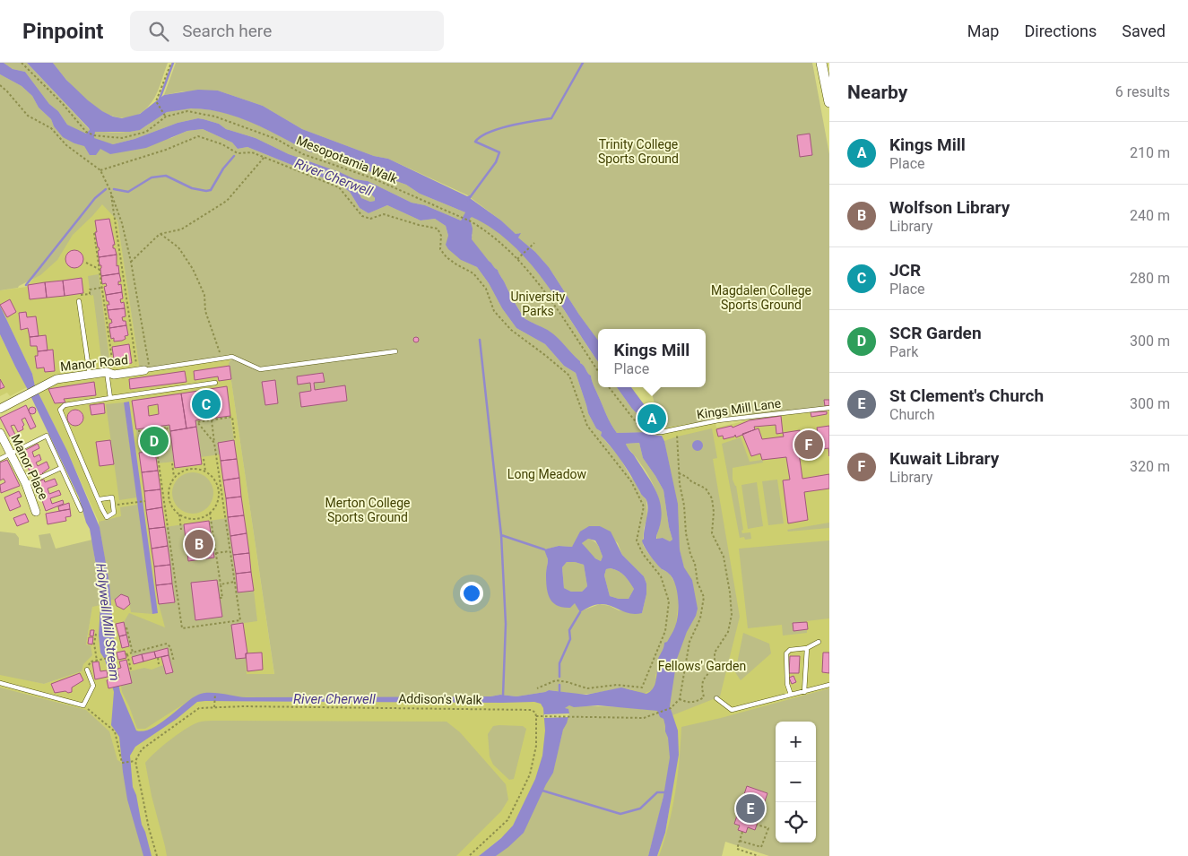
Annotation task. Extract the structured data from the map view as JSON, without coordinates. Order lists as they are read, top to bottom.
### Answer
{
  "streets": {
    "street": ["Manor Road", "Manor Place"],
    "lane": ["Kings Mill Lane"],
    "path": ["Mesopotamia Walk", "Addison's Walk"]
  },
  "water": ["River Cherwell", "Holywell Mill Stream"],
  "parks": [
    "Trinity College Sports Ground",
    "Magdalen College Sports Ground",
    "University Parks",
    "Long Meadow",
    "Merton College Sports Ground",
    "Fellows' Garden"
  ],
  "page": {
    "header": "Pinpoint",
    "search": "Search here",
    "nav": ["Map", "Directions", "Saved"],
    "heading": ["Nearby", "6 results"],
    "list": [
      {
        "mark": "A",
        "name": "Kings Mill",
        "note": "Place",
        "value": "210 m"
      },
      {
        "mark": "B",
        "name": "Wolfson Library",
        "note": "Library",
        "value": "240 m"
      },
      {
        "mark": "C",
        "name": "JCR",
        "note": "Place",
        "value": "280 m"
      },
      {
        "mark": "D",
        "name": "SCR Garden",
        "note": "Park",
        "value": "300 m"
      },
      {
        "mark": "E",
        "name": "St Clement's Church",
        "note": "Church",
        "value": "300 m"
      },
      {
        "mark": "F",
        "name": "Kuwait Library",
        "note": "Library",
        "value": "320 m"
      }
    ],
    "popup": ["Kings Mill", "Place"],
    "pins": [
      "C",
      "A",
      "D",
      "F",
      "B",
      "E"
    ],
    "map_buttons": ["+", "−"]
  }
}
